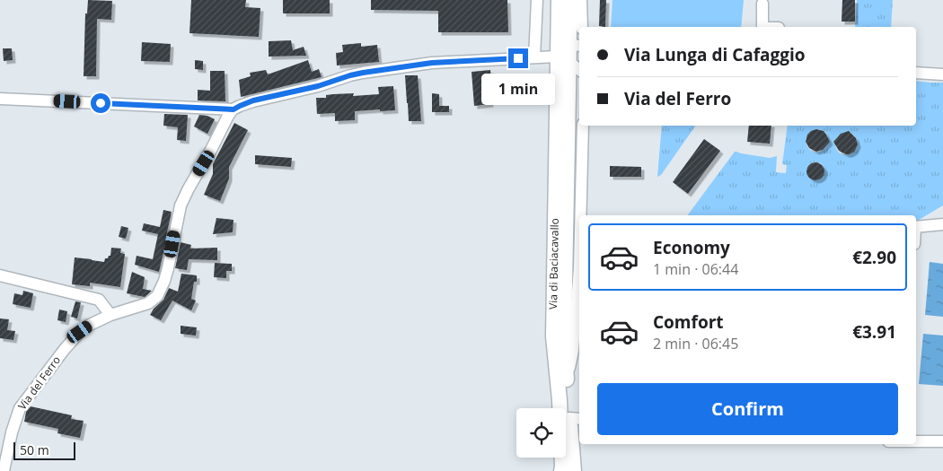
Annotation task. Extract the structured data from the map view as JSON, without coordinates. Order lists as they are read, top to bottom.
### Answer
{
  "streets": {
    "main road": ["Via di Baciacavallo"],
    "street": ["Via del Ferro"]
  },
  "scale_bar": "50 m",
  "page": {
    "banner": ["Via Lunga di Cafaggio", "Via del Ferro"],
    "bubble": "1 min",
    "list": [
      {
        "name": "Economy",
        "note": "1 min · 06:44",
        "value": "€2.90"
      },
      {
        "name": "Comfort",
        "note": "2 min · 06:45",
        "value": "€3.91"
      }
    ],
    "buttons": "Confirm",
    "scale": "50 m"
  }
}
